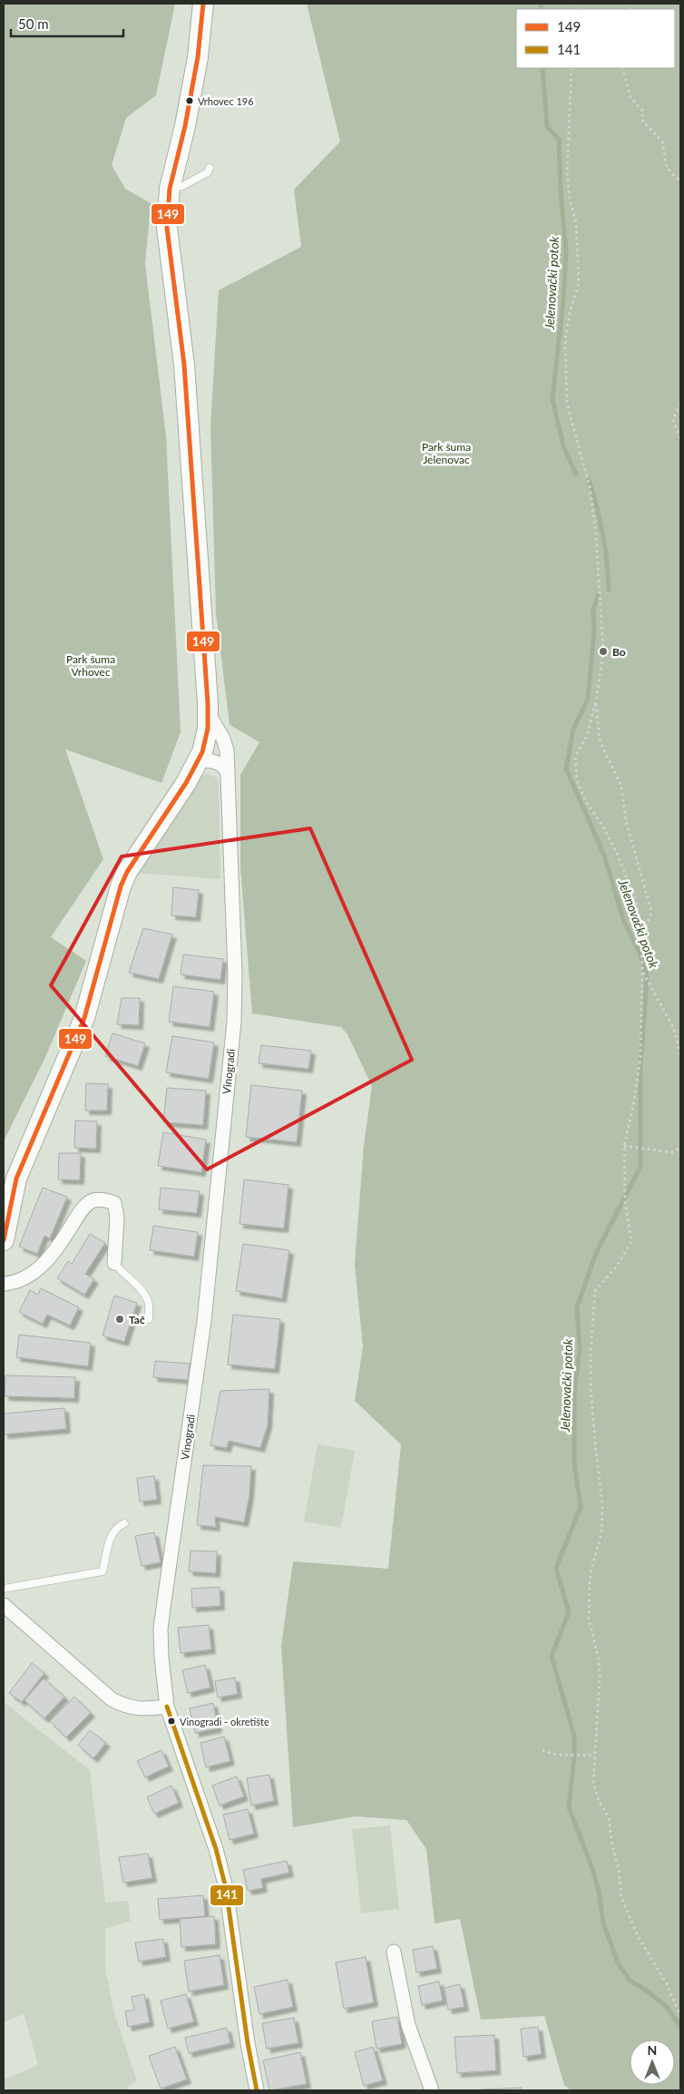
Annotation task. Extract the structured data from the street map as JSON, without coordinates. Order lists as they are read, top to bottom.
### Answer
{
  "streets": {
    "street": ["Vinogradi"]
  },
  "water": ["Jelenovački potok"],
  "parks": ["Park šuma Jelenovac", "Park šuma Vrhovec"],
  "places": [
    "Vrhovec 196",
    "Bo",
    "Tač",
    "Vinogradi - okretište"
  ],
  "lines": ["transit line 149", "transit line 141"],
  "legend": ["149", "141"],
  "scale_bar": "50 m",
  "north": "top"
}
